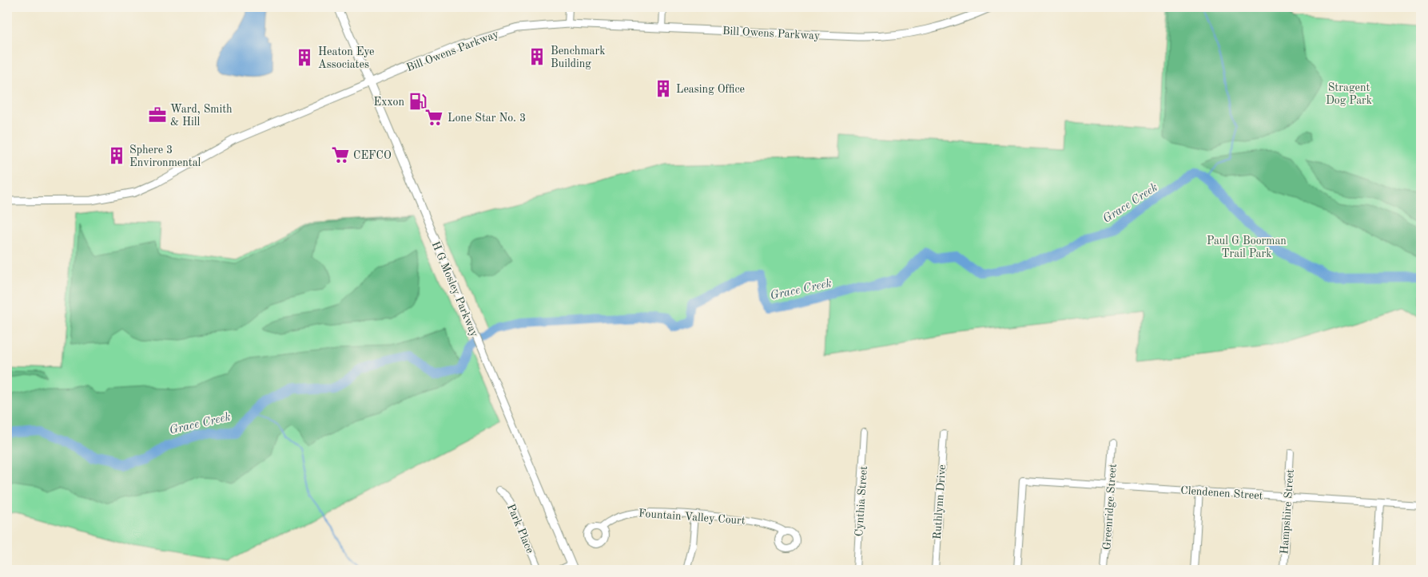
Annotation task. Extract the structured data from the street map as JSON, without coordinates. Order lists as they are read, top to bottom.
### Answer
{
  "streets": {
    "main road": ["Bill Owens Parkway", "H G Mosley Parkway"],
    "street": [
      "Clendenen Street",
      "Cynthia Street",
      "Ruthlynn Drive",
      "Greenridge Street",
      "Hampshire Street",
      "Fountain Valley Court",
      "Park Place"
    ]
  },
  "crossings": [
    ["Bill Owens Parkway", "H G Mosley Parkway"],
    ["Clendenen Street", "Greenridge Street"],
    ["Clendenen Street", "Hampshire Street"]
  ],
  "water": ["Grace Creek"],
  "parks": ["Stragent Dog Park", "Paul G Boorman Trail Park"],
  "places": {
    "building": [
      "Benchmark Building",
      "Heaton Eye Associates",
      "Leasing Office",
      "Sphere 3 Environmental"
    ],
    "fuel station": ["Exxon"],
    "office": ["Ward, Smith & Hill"],
    "supermarket": ["Lone Star No. 3", "CEFCO"]
  }
}
